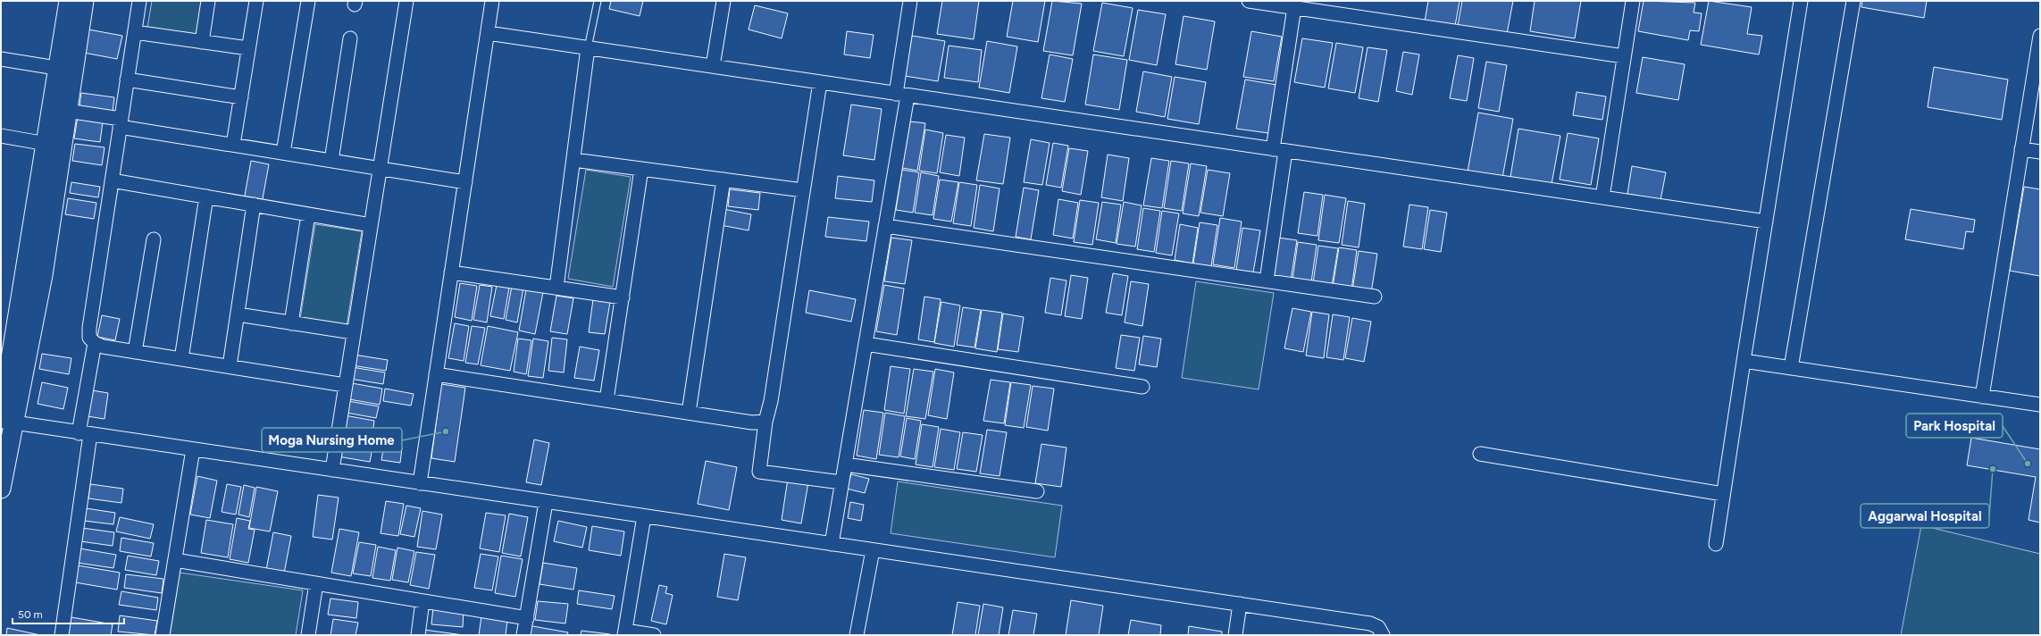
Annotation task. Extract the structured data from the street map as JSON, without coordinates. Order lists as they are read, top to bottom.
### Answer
{
  "places": ["Moga Nursing Home", "Park Hospital", "Aggarwal Hospital"],
  "scale_bar": "50 m"
}
